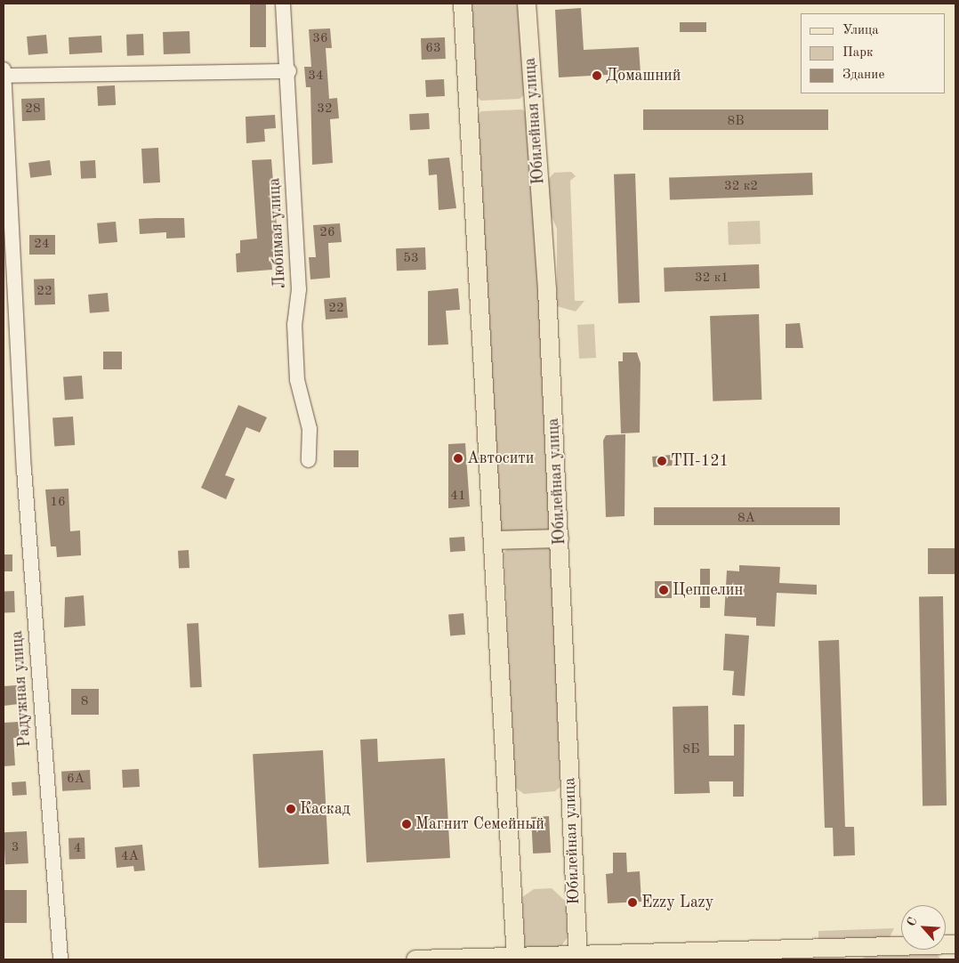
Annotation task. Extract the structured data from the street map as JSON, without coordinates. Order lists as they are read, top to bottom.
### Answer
{
  "streets": {
    "main road": ["Юбилейная улица"],
    "street": ["Любимая улица", "Радужная улица"]
  },
  "places": [
    "Домашний",
    "Автосити",
    "ТП-121",
    "Цеппелин",
    "Каскад",
    "Магнит Семейный",
    "Ezzy Lazy"
  ],
  "house_numbers": [
    "36",
    "63",
    "34",
    "28",
    "32",
    "8В",
    "32 к2",
    "26",
    "24",
    "53",
    "32 к1",
    "22",
    "22",
    "41",
    "16",
    "8А",
    "8",
    "8Б",
    "6А",
    "3",
    "4",
    "4А"
  ],
  "legend": ["Улица", "Парк", "Здание"],
  "north": "top left"
}
